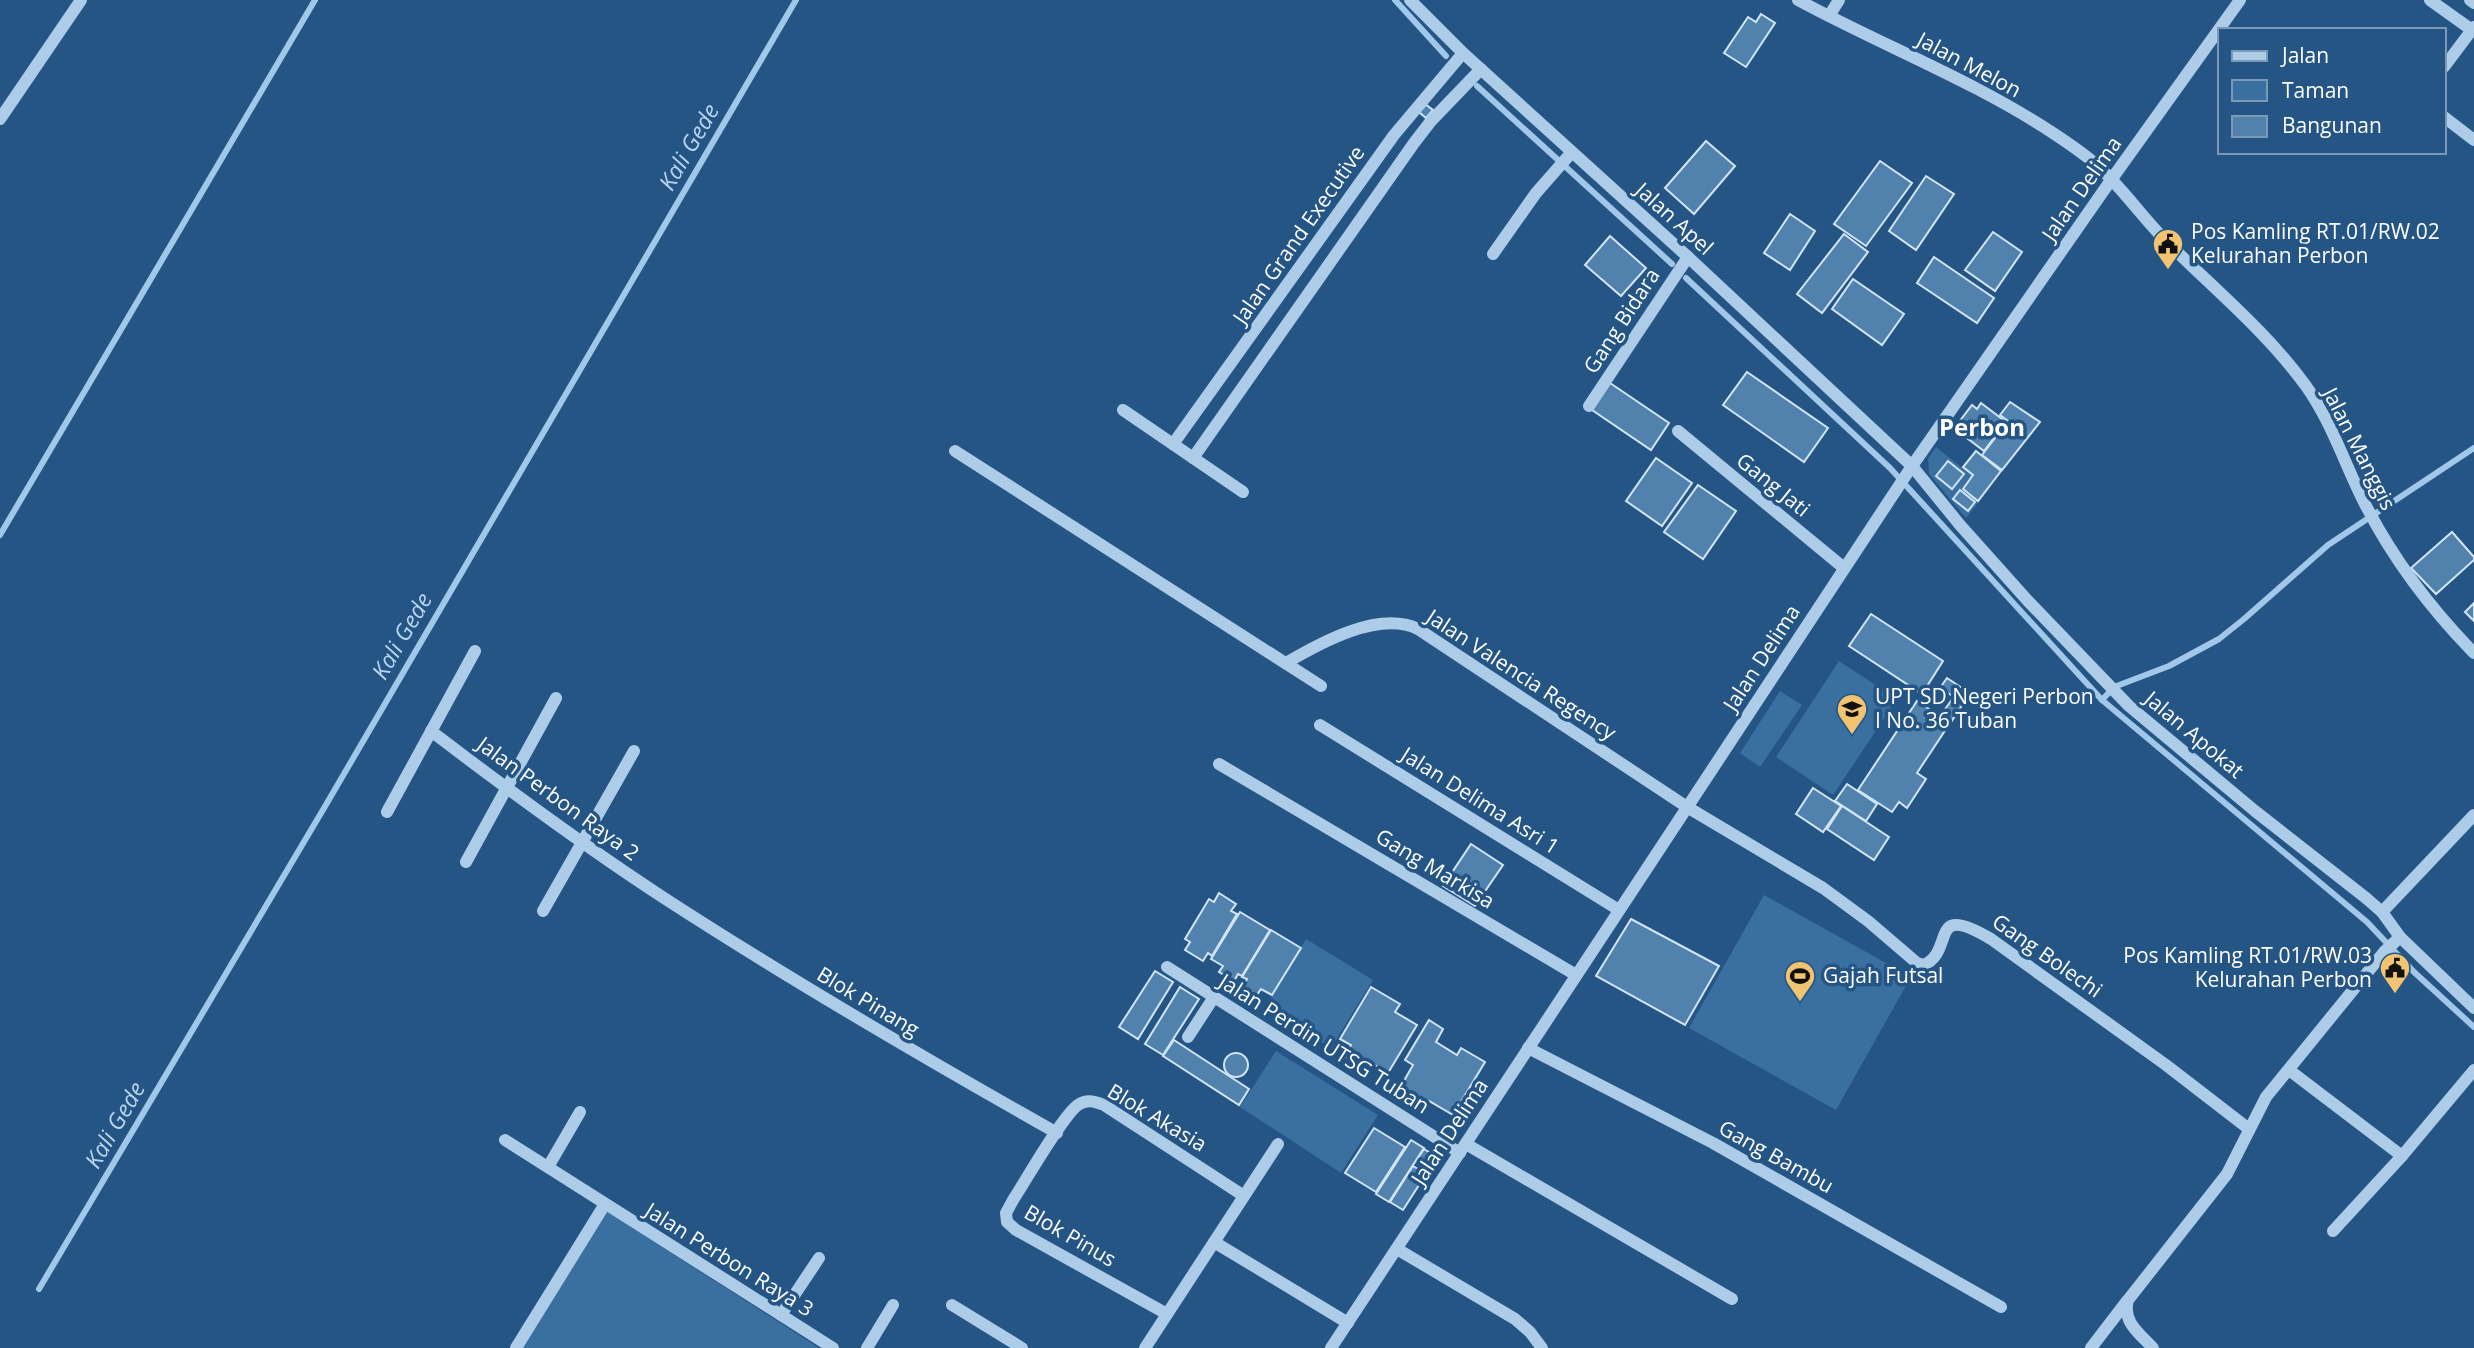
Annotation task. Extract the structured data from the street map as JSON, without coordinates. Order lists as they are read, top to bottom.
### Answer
{
  "streets": {
    "street": [
      "Jalan Melon",
      "Jalan Delima",
      "Jalan Apel",
      "Jalan Grand Executive",
      "Gang Bidara",
      "Jalan Manggis",
      "Gang Jati",
      "Jalan Valencia Regency",
      "Jalan Apokat",
      "Jalan Perbon Raya 2",
      "Jalan Delima Asri 1",
      "Gang Markisa",
      "Gang Bolechi",
      "Blok Pinang",
      "Jalan Perdin UTSG Tuban",
      "Blok Akasia",
      "Gang Bambu",
      "Blok Pinus",
      "Jalan Perbon Raya 3"
    ]
  },
  "crossings": [
    ["Jalan Melon", "Jalan Delima"],
    ["Jalan Melon", "Jalan Manggis"],
    ["Jalan Delima", "Jalan Apel"],
    ["Jalan Delima", "Jalan Manggis"],
    ["Jalan Delima", "Gang Jati"],
    ["Jalan Delima", "Jalan Valencia Regency"],
    ["Jalan Delima", "Jalan Apokat"],
    ["Jalan Delima", "Jalan Delima Asri 1"],
    ["Jalan Delima", "Gang Markisa"],
    ["Jalan Delima", "Gang Bolechi"],
    ["Jalan Delima", "Jalan Perdin UTSG Tuban"],
    ["Jalan Delima", "Gang Bambu"],
    ["Jalan Apel", "Jalan Grand Executive"],
    ["Jalan Apel", "Gang Bidara"],
    ["Jalan Apel", "Jalan Apokat"],
    ["Jalan Valencia Regency", "Gang Bolechi"],
    ["Jalan Perbon Raya 2", "Blok Pinang"],
    ["Blok Pinang", "Blok Akasia"],
    ["Blok Pinang", "Blok Pinus"],
    ["Blok Akasia", "Blok Pinus"]
  ],
  "districts": ["Perbon"],
  "water": ["Kali Gede"],
  "places": {
    "public building": ["Pos Kamling RT.01/RW.02 Kelurahan Perbon", "Pos Kamling RT.01/RW.03 Kelurahan Perbon"],
    "school or university": ["UPT SD Negeri Perbon I No. 36 Tuban"],
    "sports": ["Gajah Futsal"]
  },
  "legend": ["Jalan", "Taman", "Bangunan"]
}
